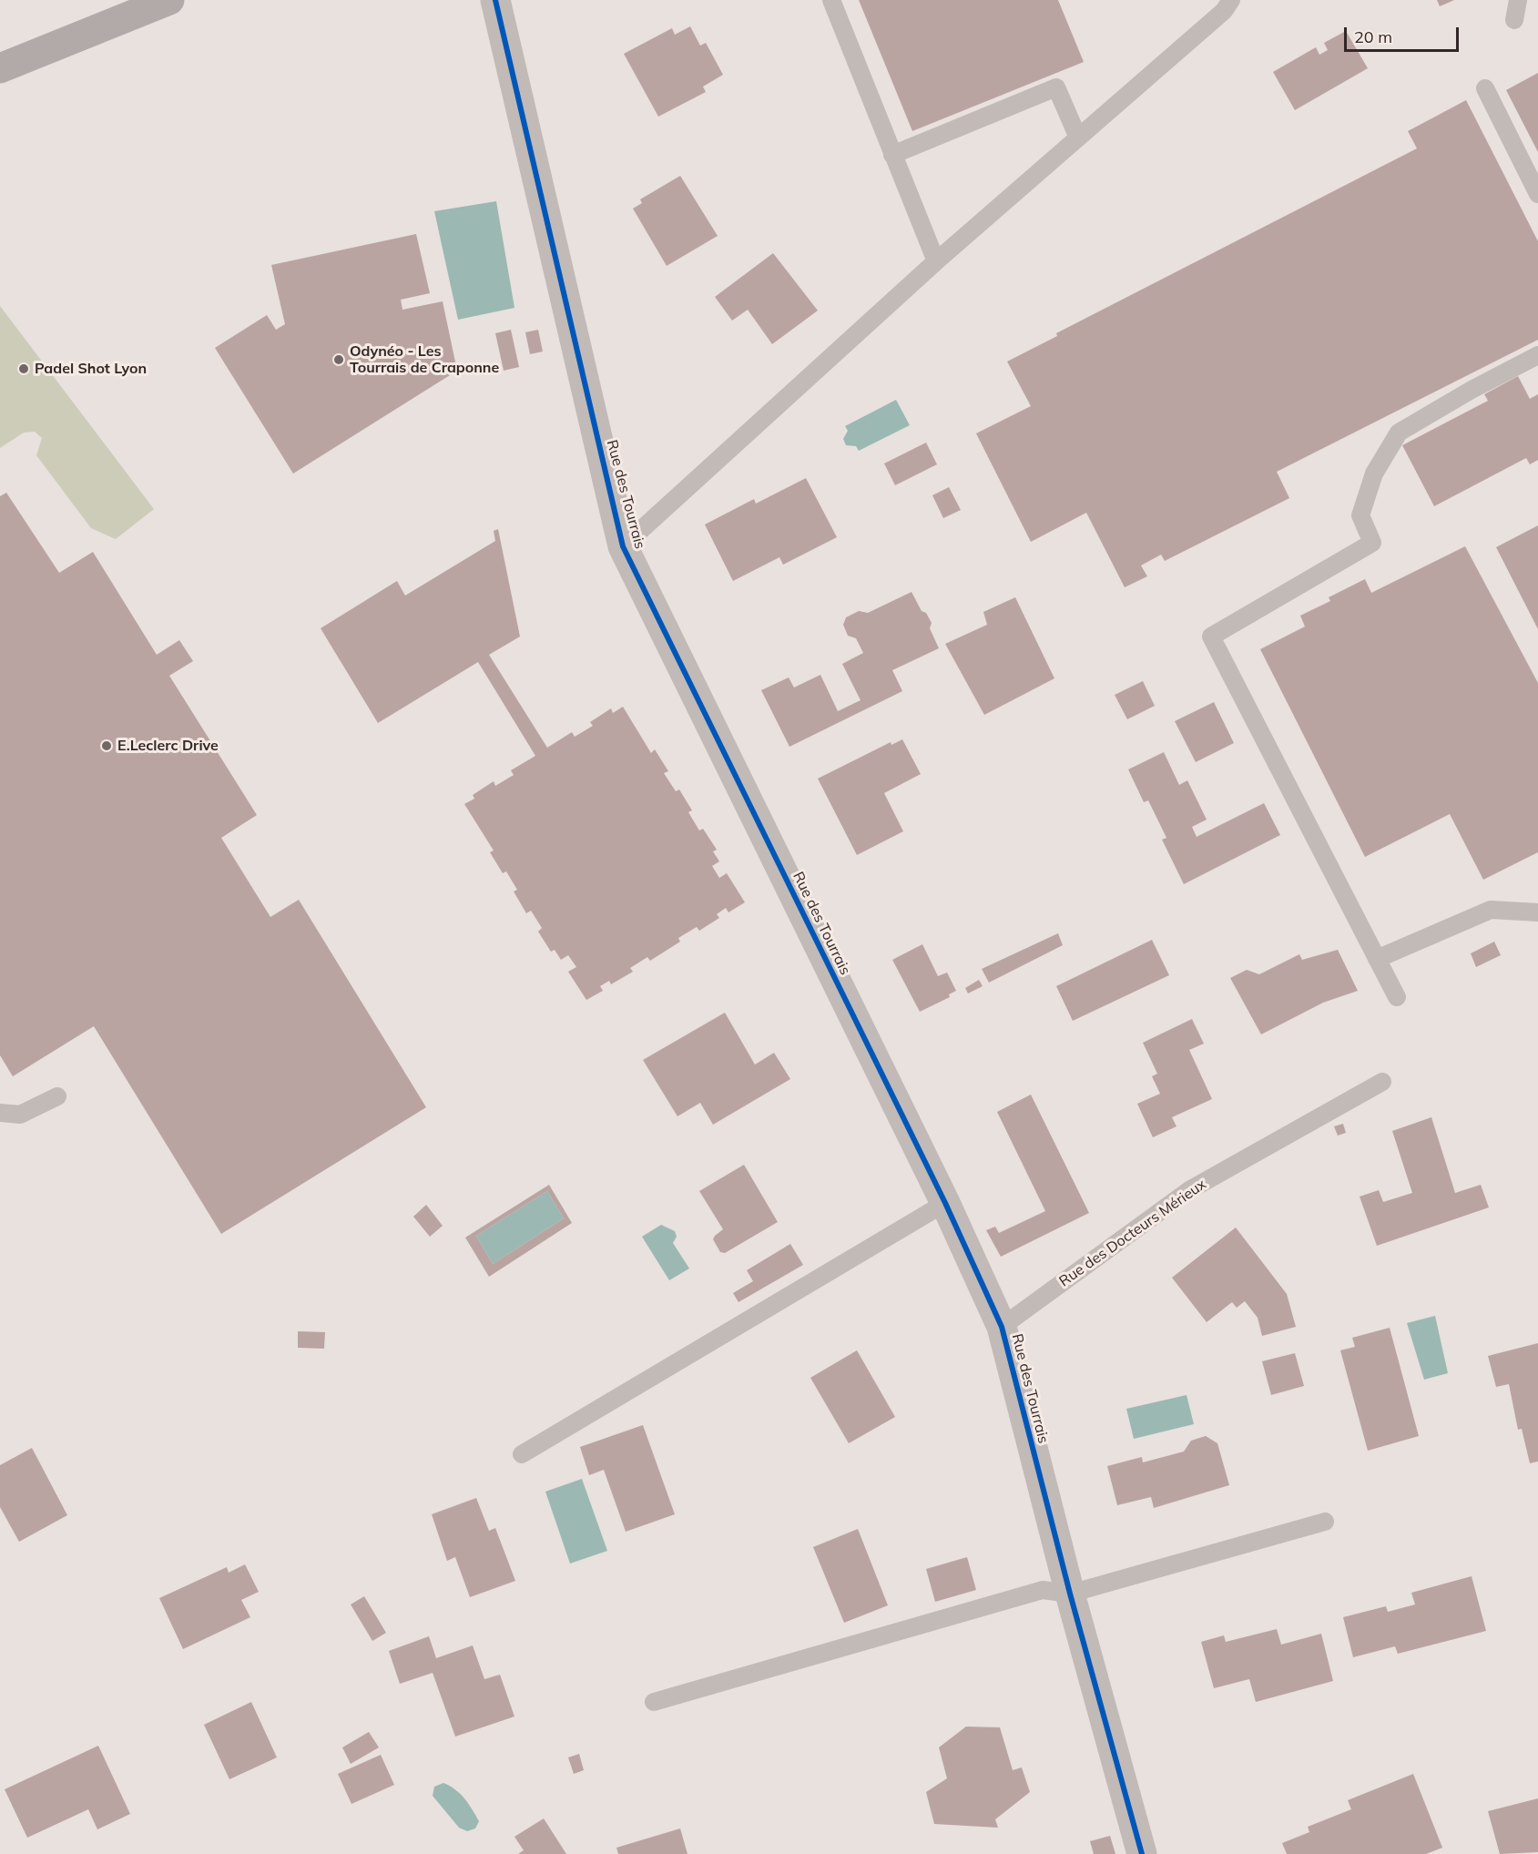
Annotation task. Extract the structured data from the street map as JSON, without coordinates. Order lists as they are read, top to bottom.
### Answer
{
  "streets": {
    "street": ["Rue des Tourrais"],
    "lane": ["Rue des Docteurs Mérieux"]
  },
  "crossings": [
    ["Rue des Tourrais", "Rue des Docteurs Mérieux"]
  ],
  "places": ["Odynéo - Les Tourrais de Craponne", "Padel Shot Lyon", "E.Leclerc Drive"],
  "scale_bar": "20 m"
}
